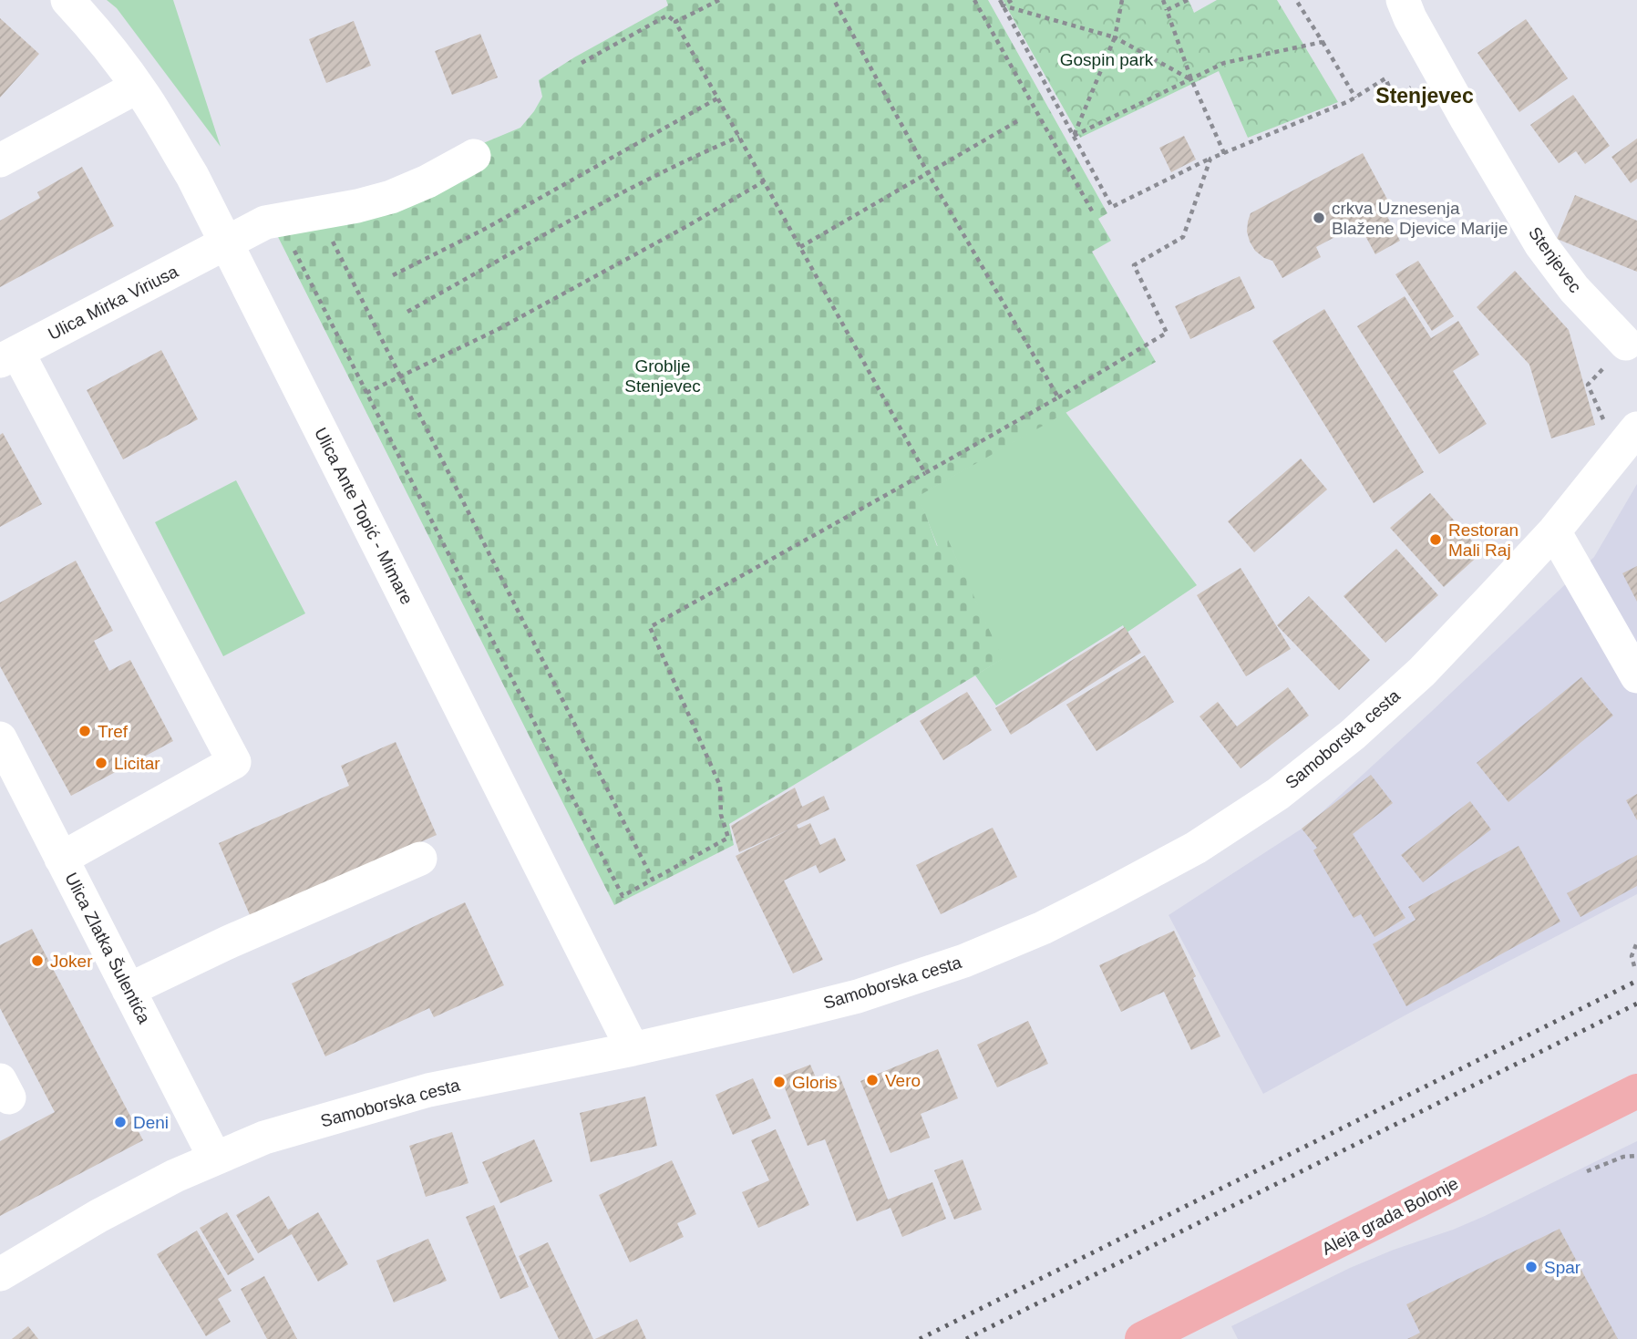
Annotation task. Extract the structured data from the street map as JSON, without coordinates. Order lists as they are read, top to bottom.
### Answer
{
  "streets": {
    "main road": ["Aleja grada Bolonje"],
    "street": [
      "Stenjevec",
      "Ulica Mirka Viriusa",
      "Ulica Ante Topić - Mimare",
      "Samoborska cesta",
      "Ulica Zlatka Šulentića"
    ]
  },
  "crossings": [
    ["Ulica Mirka Viriusa", "Ulica Ante Topić - Mimare"],
    ["Ulica Ante Topić - Mimare", "Samoborska cesta"],
    ["Samoborska cesta", "Ulica Zlatka Šulentića"]
  ],
  "districts": ["Stenjevec"],
  "parks": ["Gospin park", "Groblje Stenjevec"],
  "places": [
    "crkva Uznesenja Blažene Djevice Marije",
    "Restoran Mali Raj",
    "Tref",
    "Licitar",
    "Joker",
    "Vero",
    "Gloris",
    "Deni",
    "Spar"
  ]
}
